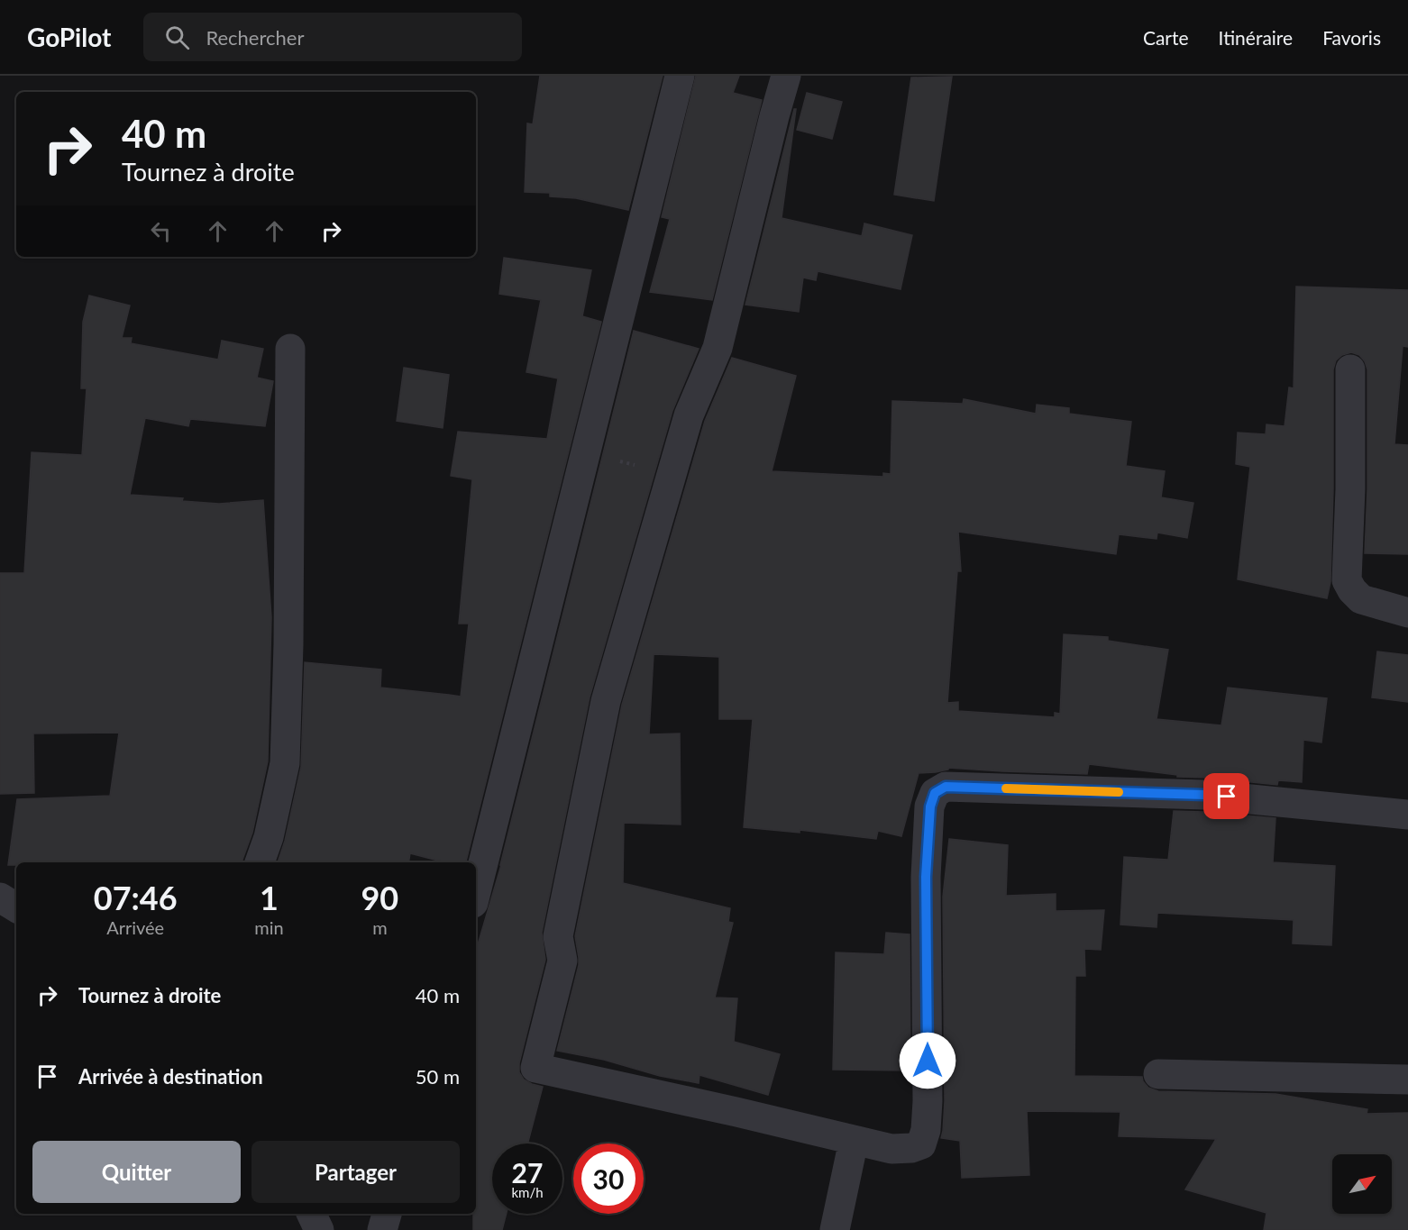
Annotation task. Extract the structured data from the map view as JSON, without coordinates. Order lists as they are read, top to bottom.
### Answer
{
  "north": "top right",
  "page": {
    "header": "GoPilot",
    "search": "Rechercher",
    "nav": ["Carte", "Itinéraire", "Favoris"],
    "turn": ["40 m", "Tournez à droite"],
    "eta": [
      "07:46",
      "Arrivée",
      "1",
      "min",
      "90",
      "m"
    ],
    "list": [
      {
        "name": "Tournez à droite",
        "value": "40 m"
      },
      {
        "name": "Arrivée à destination",
        "value": "50 m"
      }
    ],
    "buttons": ["Quitter", "Partager"],
    "speed": "27 km/h",
    "limit": "30"
  }
}
